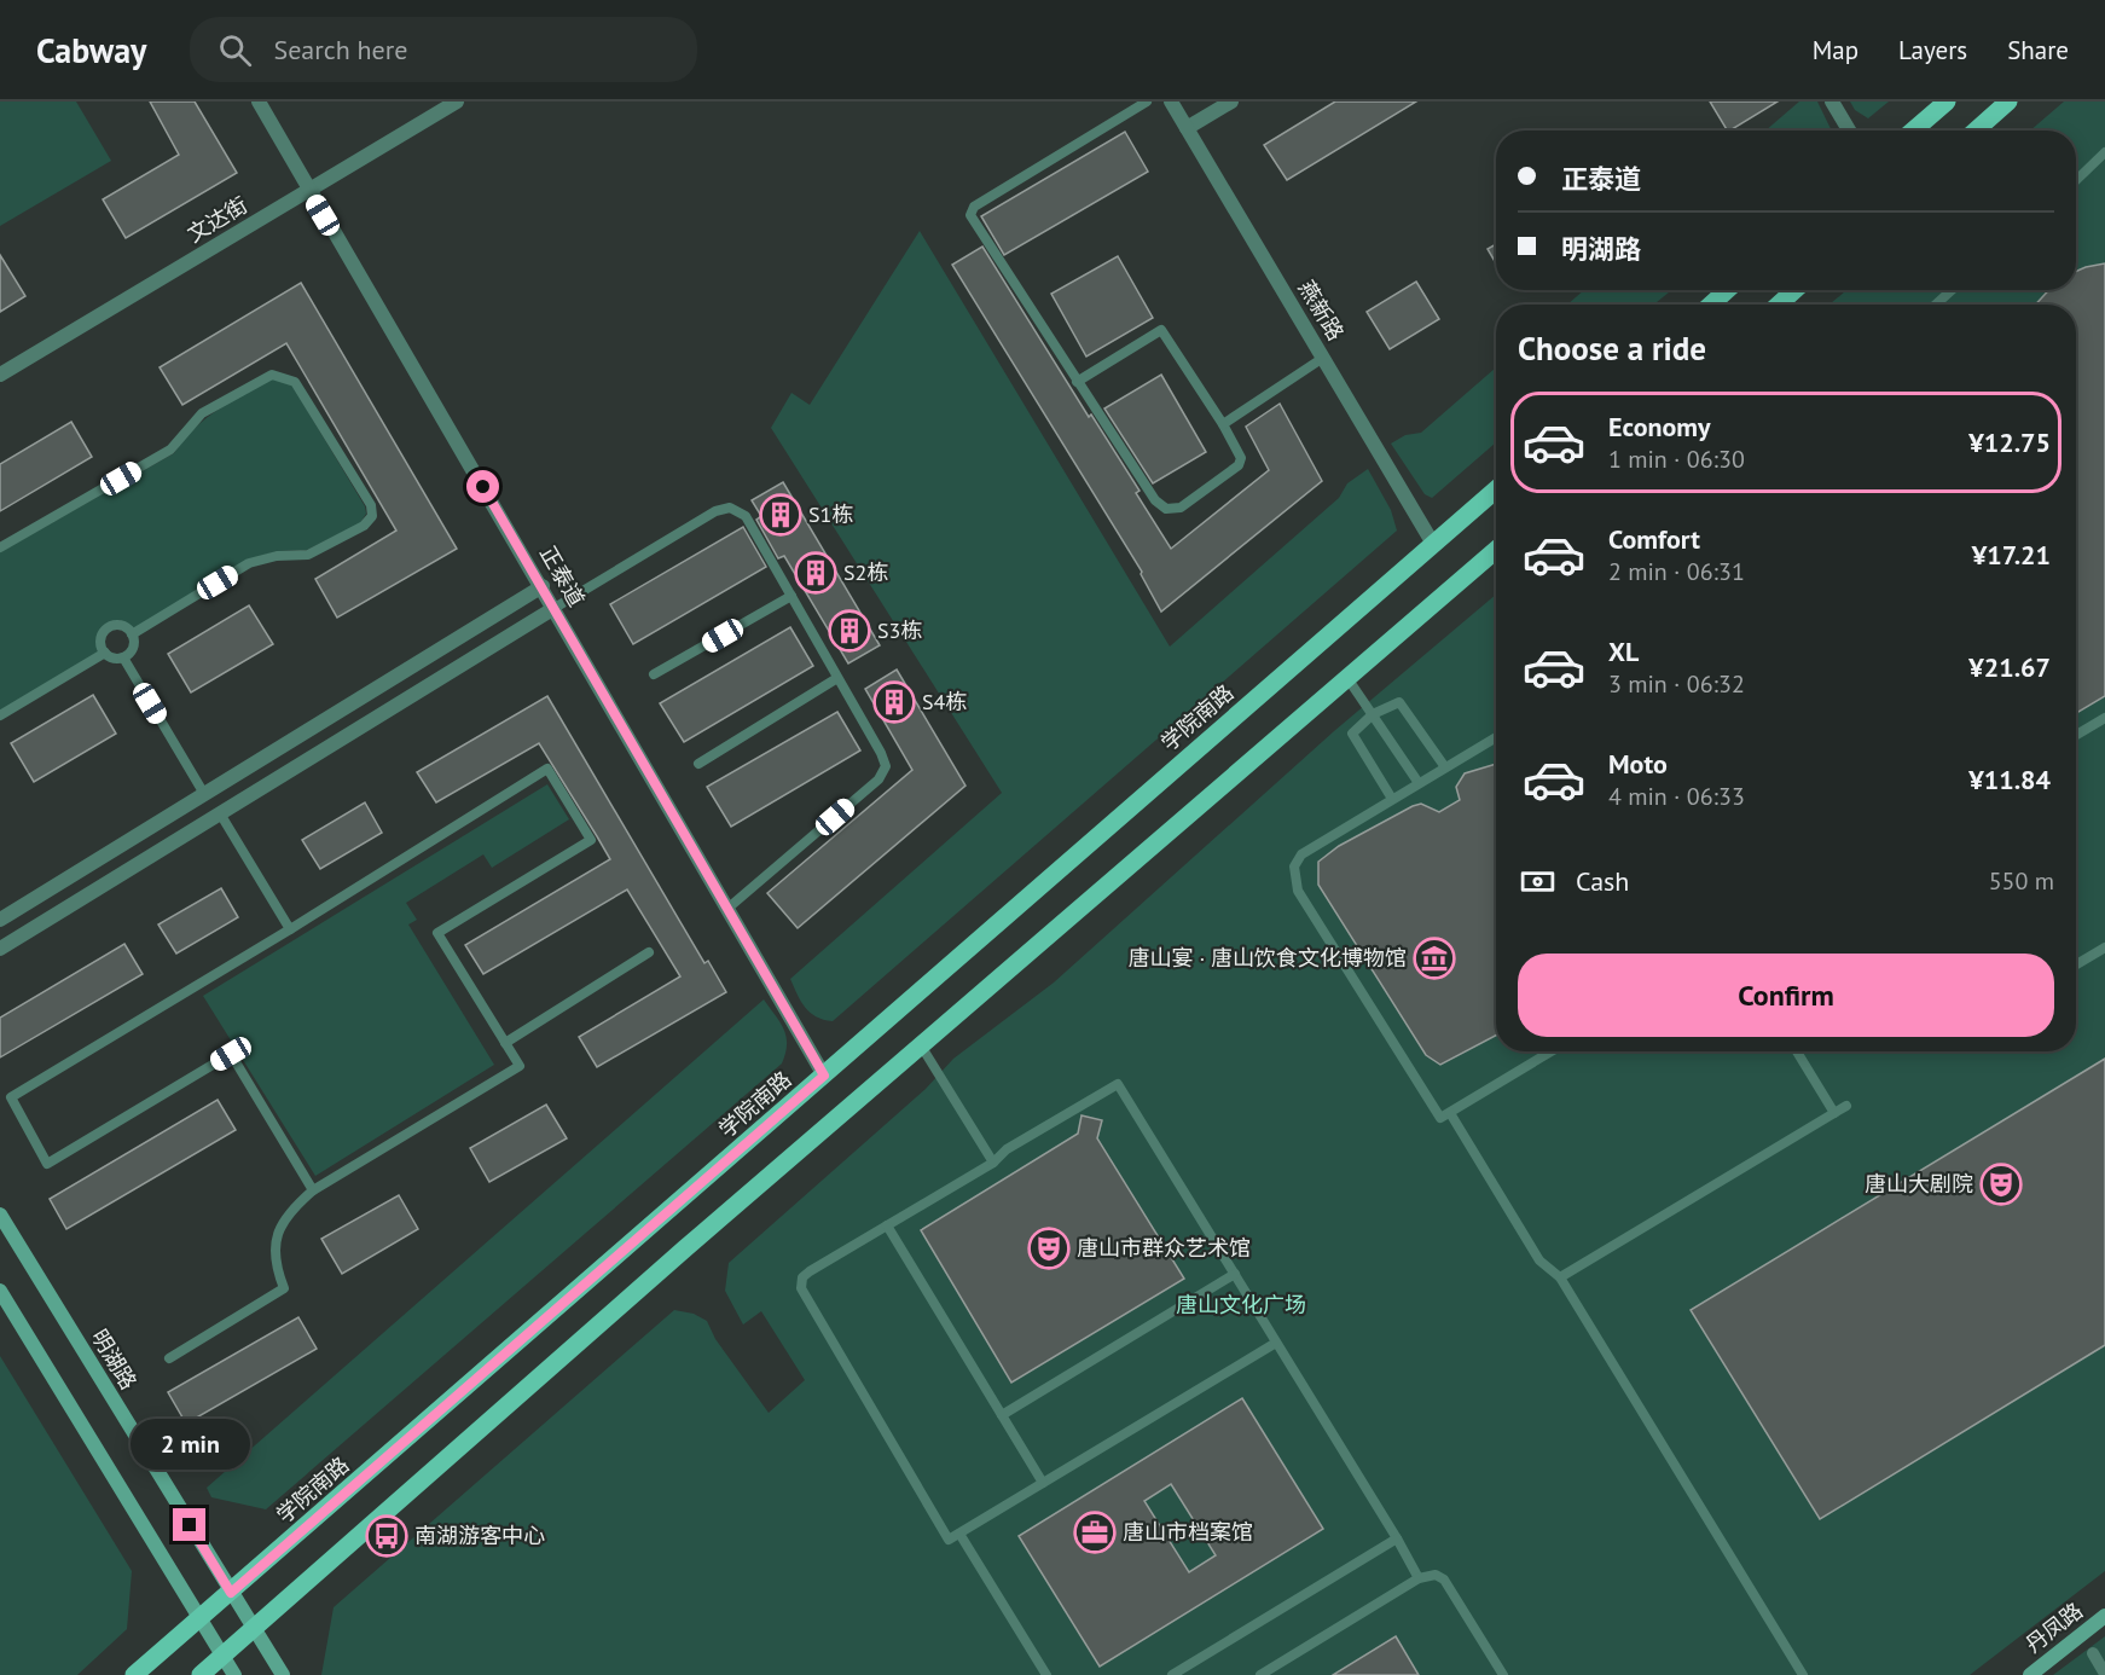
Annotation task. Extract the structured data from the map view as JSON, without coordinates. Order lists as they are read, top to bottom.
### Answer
{
  "streets": {
    "main road": ["学院南路", "明湖路", "丹凤路"],
    "street": ["文达街", "燕新路", "正泰道"]
  },
  "crossings": [
    ["文达街", "正泰道"],
    ["燕新路", "学院南路"],
    ["正泰道", "学院南路"],
    ["学院南路", "明湖路"]
  ],
  "parks": ["唐山文化广场"],
  "places": {
    "building": [
      "S1栋",
      "S2栋",
      "S3栋",
      "S4栋"
    ],
    "museum": ["唐山宴 · 唐山饮食文化博物馆"],
    "theatre": ["唐山大剧院", "唐山市群众艺术馆"],
    "office": ["唐山市档案馆"],
    "bus stop": ["南湖游客中心"]
  },
  "page": {
    "header": "Cabway",
    "search": "Search here",
    "nav": ["Map", "Layers", "Share"],
    "banner": ["正泰道", "明湖路"],
    "heading": "Choose a ride",
    "list": [
      {
        "name": "Economy",
        "note": "1 min · 06:30",
        "value": "¥12.75"
      },
      {
        "name": "Comfort",
        "note": "2 min · 06:31",
        "value": "¥17.21"
      },
      {
        "name": "XL",
        "note": "3 min · 06:32",
        "value": "¥21.67"
      },
      {
        "name": "Moto",
        "note": "4 min · 06:33",
        "value": "¥11.84"
      }
    ],
    "pay": ["Cash", "550 m"],
    "buttons": "Confirm",
    "bubble": "2 min"
  }
}
